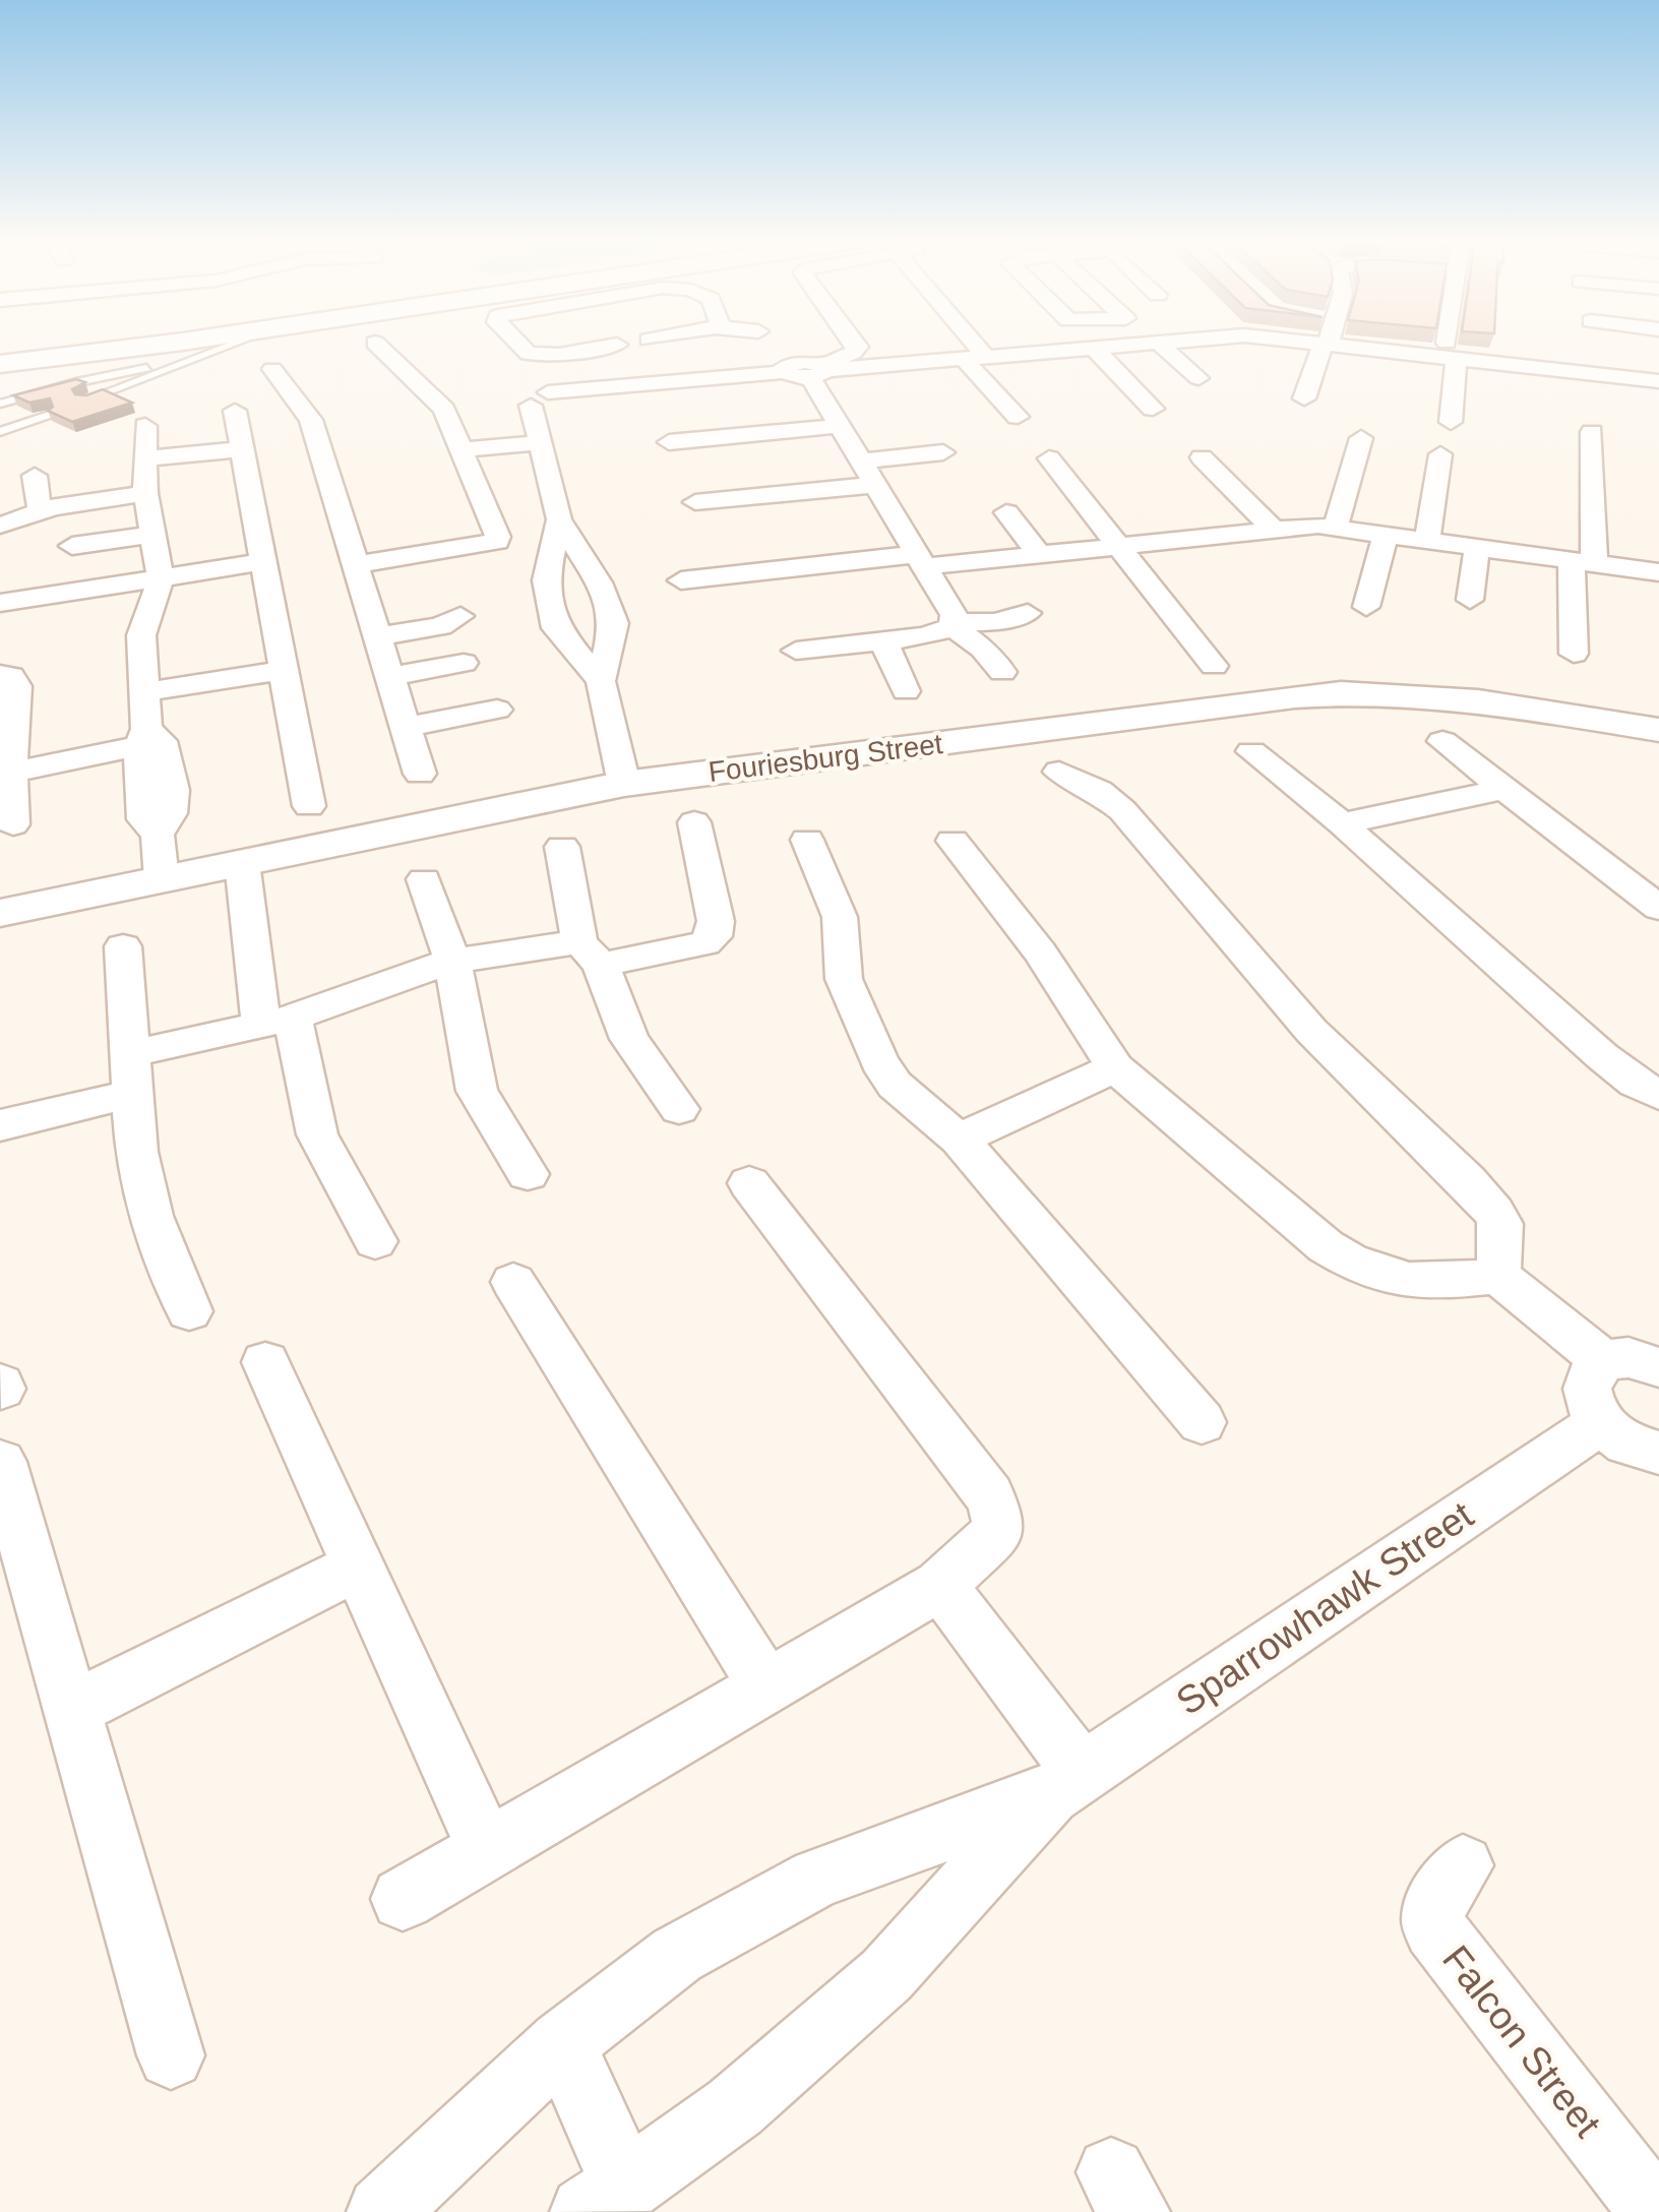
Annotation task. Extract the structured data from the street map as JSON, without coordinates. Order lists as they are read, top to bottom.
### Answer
{
  "streets": {
    "street": ["Fouriesburg Street", "Sparrowhawk Street", "Falcon Street"]
  }
}
